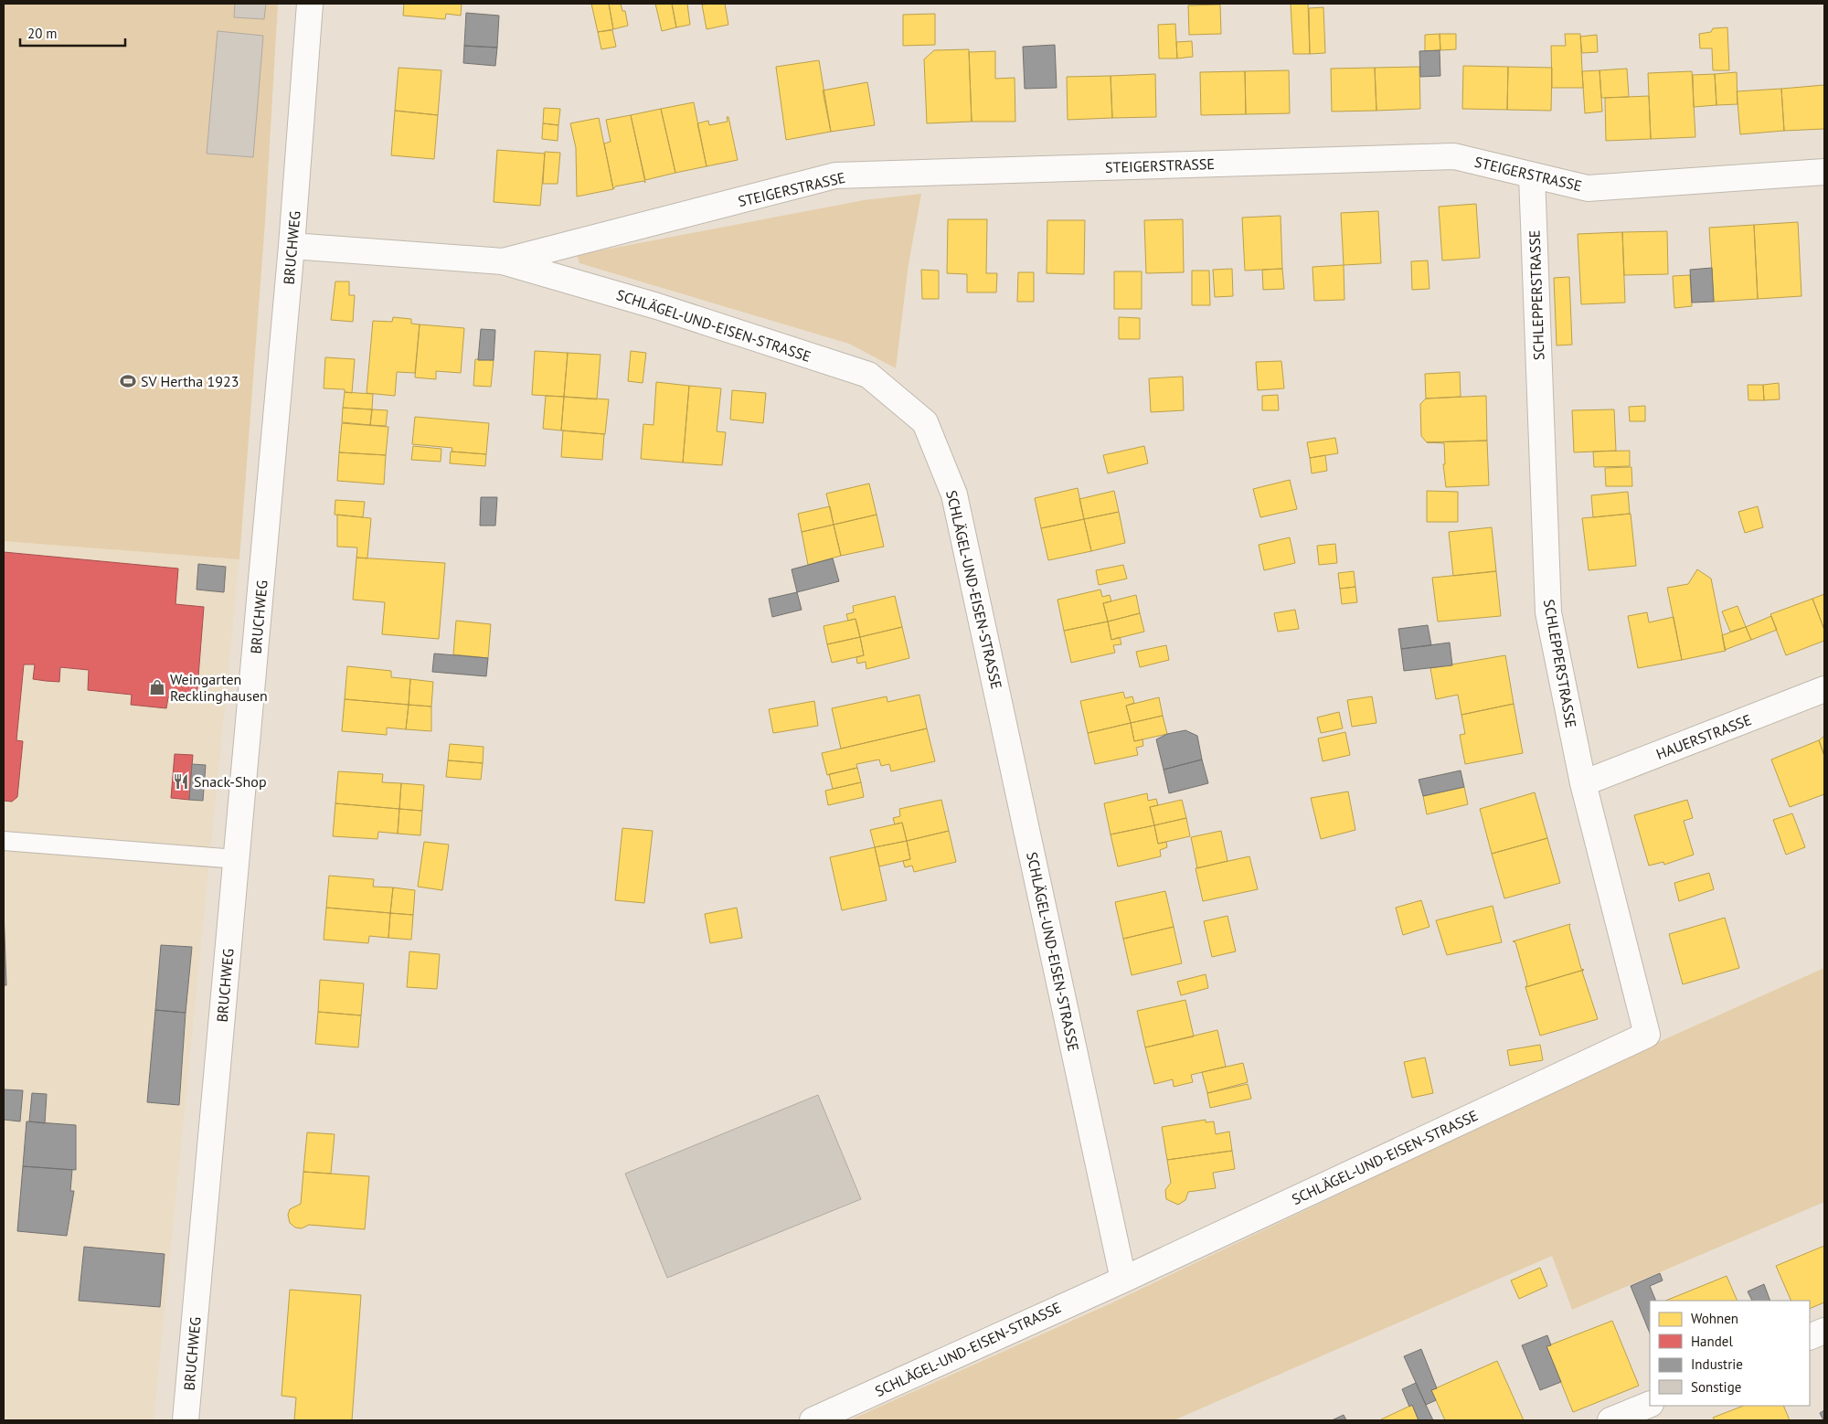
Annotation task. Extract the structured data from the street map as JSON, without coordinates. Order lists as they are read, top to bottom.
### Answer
{
  "streets": {
    "street": [
      "STEIGERSTRASSE",
      "BRUCHWEG",
      "SCHLEPPERSTRASSE",
      "SCHLÄGEL-UND-EISEN-STRASSE",
      "HAUERSTRASSE"
    ]
  },
  "crossings": [
    ["STEIGERSTRASSE", "SCHLEPPERSTRASSE"],
    ["STEIGERSTRASSE", "SCHLÄGEL-UND-EISEN-STRASSE"],
    ["BRUCHWEG", "SCHLÄGEL-UND-EISEN-STRASSE"],
    ["SCHLEPPERSTRASSE", "SCHLÄGEL-UND-EISEN-STRASSE"],
    ["SCHLEPPERSTRASSE", "HAUERSTRASSE"]
  ],
  "places": {
    "sports": ["SV Hertha 1923"],
    "shop": ["Weingarten Recklinghausen"],
    "restaurant": ["Snack-Shop"]
  },
  "legend": [
    "Wohnen",
    "Handel",
    "Industrie",
    "Sonstige"
  ],
  "scale_bar": "20 m"
}
